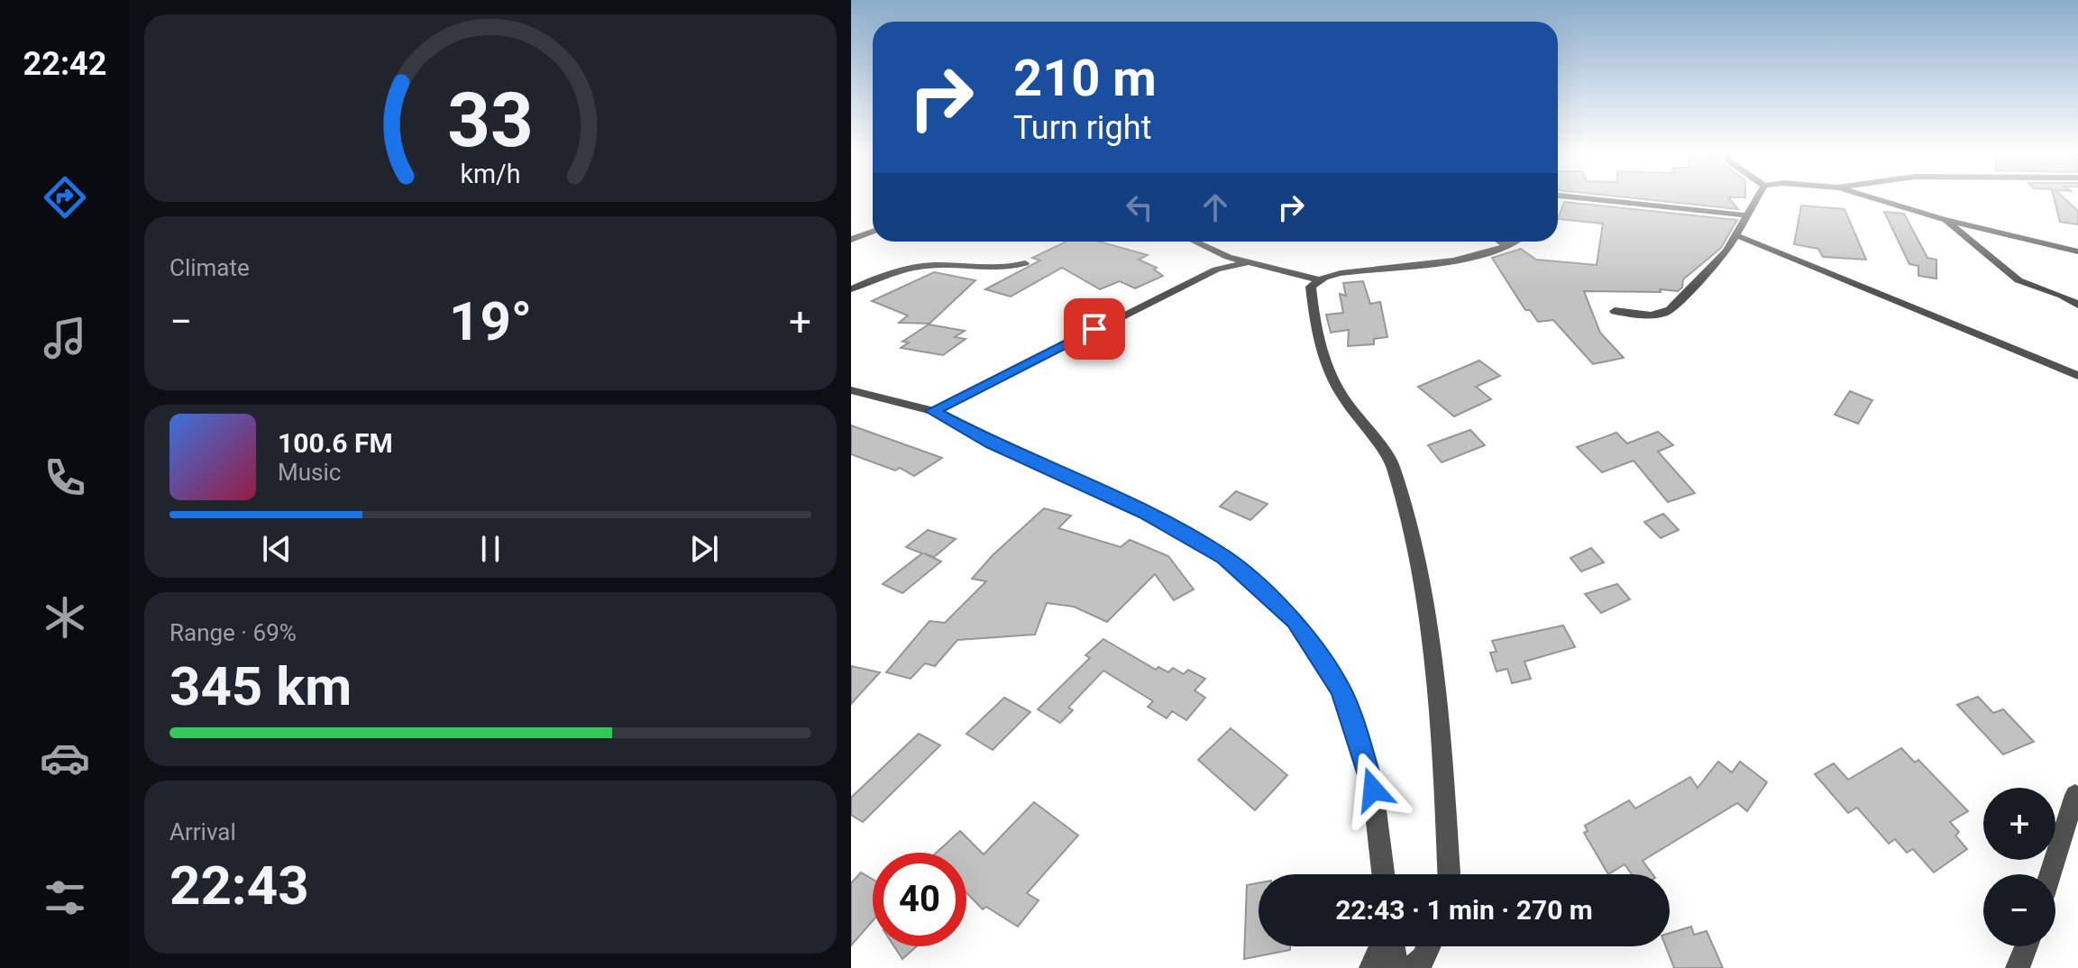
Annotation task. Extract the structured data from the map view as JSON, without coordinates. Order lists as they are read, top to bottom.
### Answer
{
  "page": {
    "tabs": "22:42",
    "turn": ["210 m", "Turn right"],
    "tile": [
      "Climate",
      ["Range · 69%", "345 km"],
      ["Arrival", "22:43"]
    ],
    "heat": ["−", "19°", "+"],
    "song": ["100.6 FM", "Music"],
    "map_buttons": ["+", "−"],
    "limit": "40",
    "trip": "22:43 · 1 min · 270 m",
    "gauge": ["33", "km/h"]
  }
}
